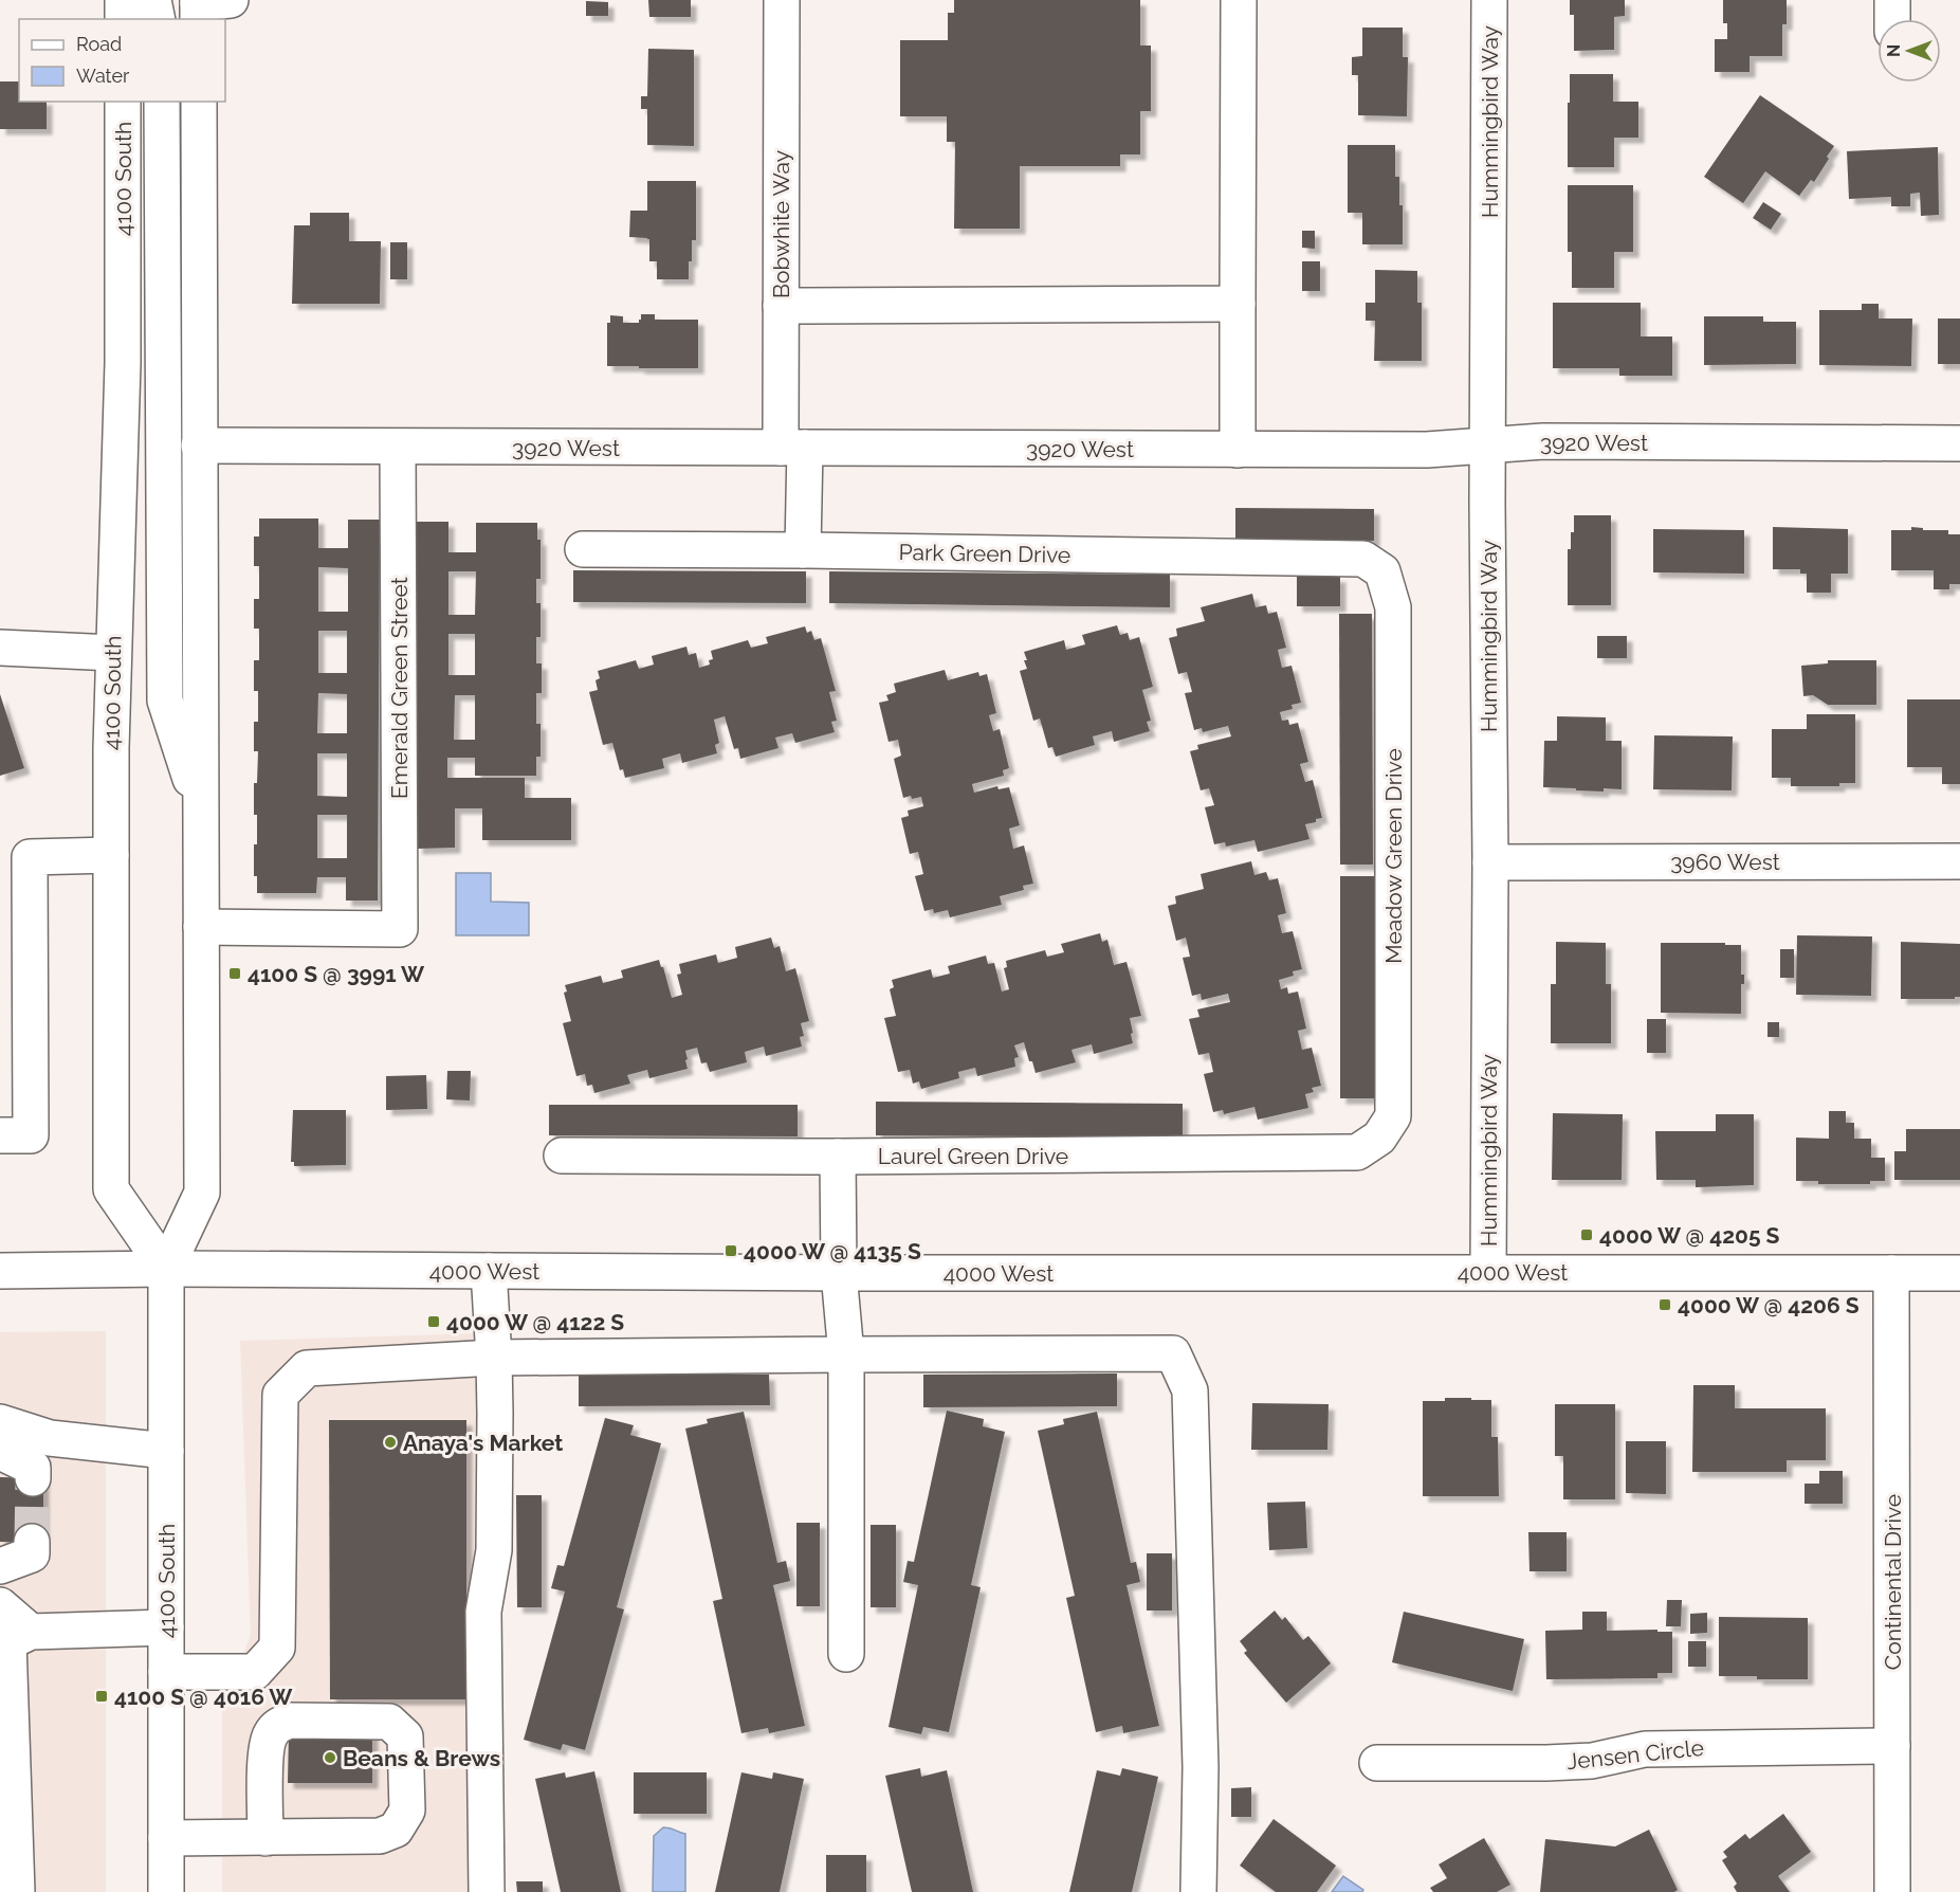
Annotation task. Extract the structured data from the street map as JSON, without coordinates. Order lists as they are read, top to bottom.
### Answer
{
  "streets": {
    "street": [
      "Hummingbird Way",
      "4100 South",
      "Bobwhite Way",
      "3920 West",
      "Park Green Drive",
      "Emerald Green Street",
      "Meadow Green Drive",
      "3960 West",
      "Laurel Green Drive",
      "4000 West",
      "Continental Drive",
      "Jensen Circle"
    ]
  },
  "crossings": [
    ["Hummingbird Way", "3920 West"],
    ["Hummingbird Way", "3960 West"],
    ["Hummingbird Way", "4000 West"],
    ["4100 South", "3920 West"],
    ["4100 South", "Emerald Green Street"],
    ["4100 South", "4000 West"],
    ["Bobwhite Way", "3920 West"],
    ["Bobwhite Way", "Park Green Drive"],
    ["3920 West", "Emerald Green Street"],
    ["Park Green Drive", "Meadow Green Drive"],
    ["Meadow Green Drive", "Laurel Green Drive"],
    ["4000 West", "Continental Drive"],
    ["Continental Drive", "Jensen Circle"]
  ],
  "places": {
    "transit": [
      "4100 S @ 3991 W",
      "4000 W @ 4205 S",
      "4000 W @ 4135 S",
      "4000 W @ 4206 S",
      "4000 W @ 4122 S",
      "4100 S @ 4016 W"
    ],
    "other": ["Anaya's Market", "Beans & Brews"]
  },
  "legend": ["Road", "Water"],
  "north": "left"
}
